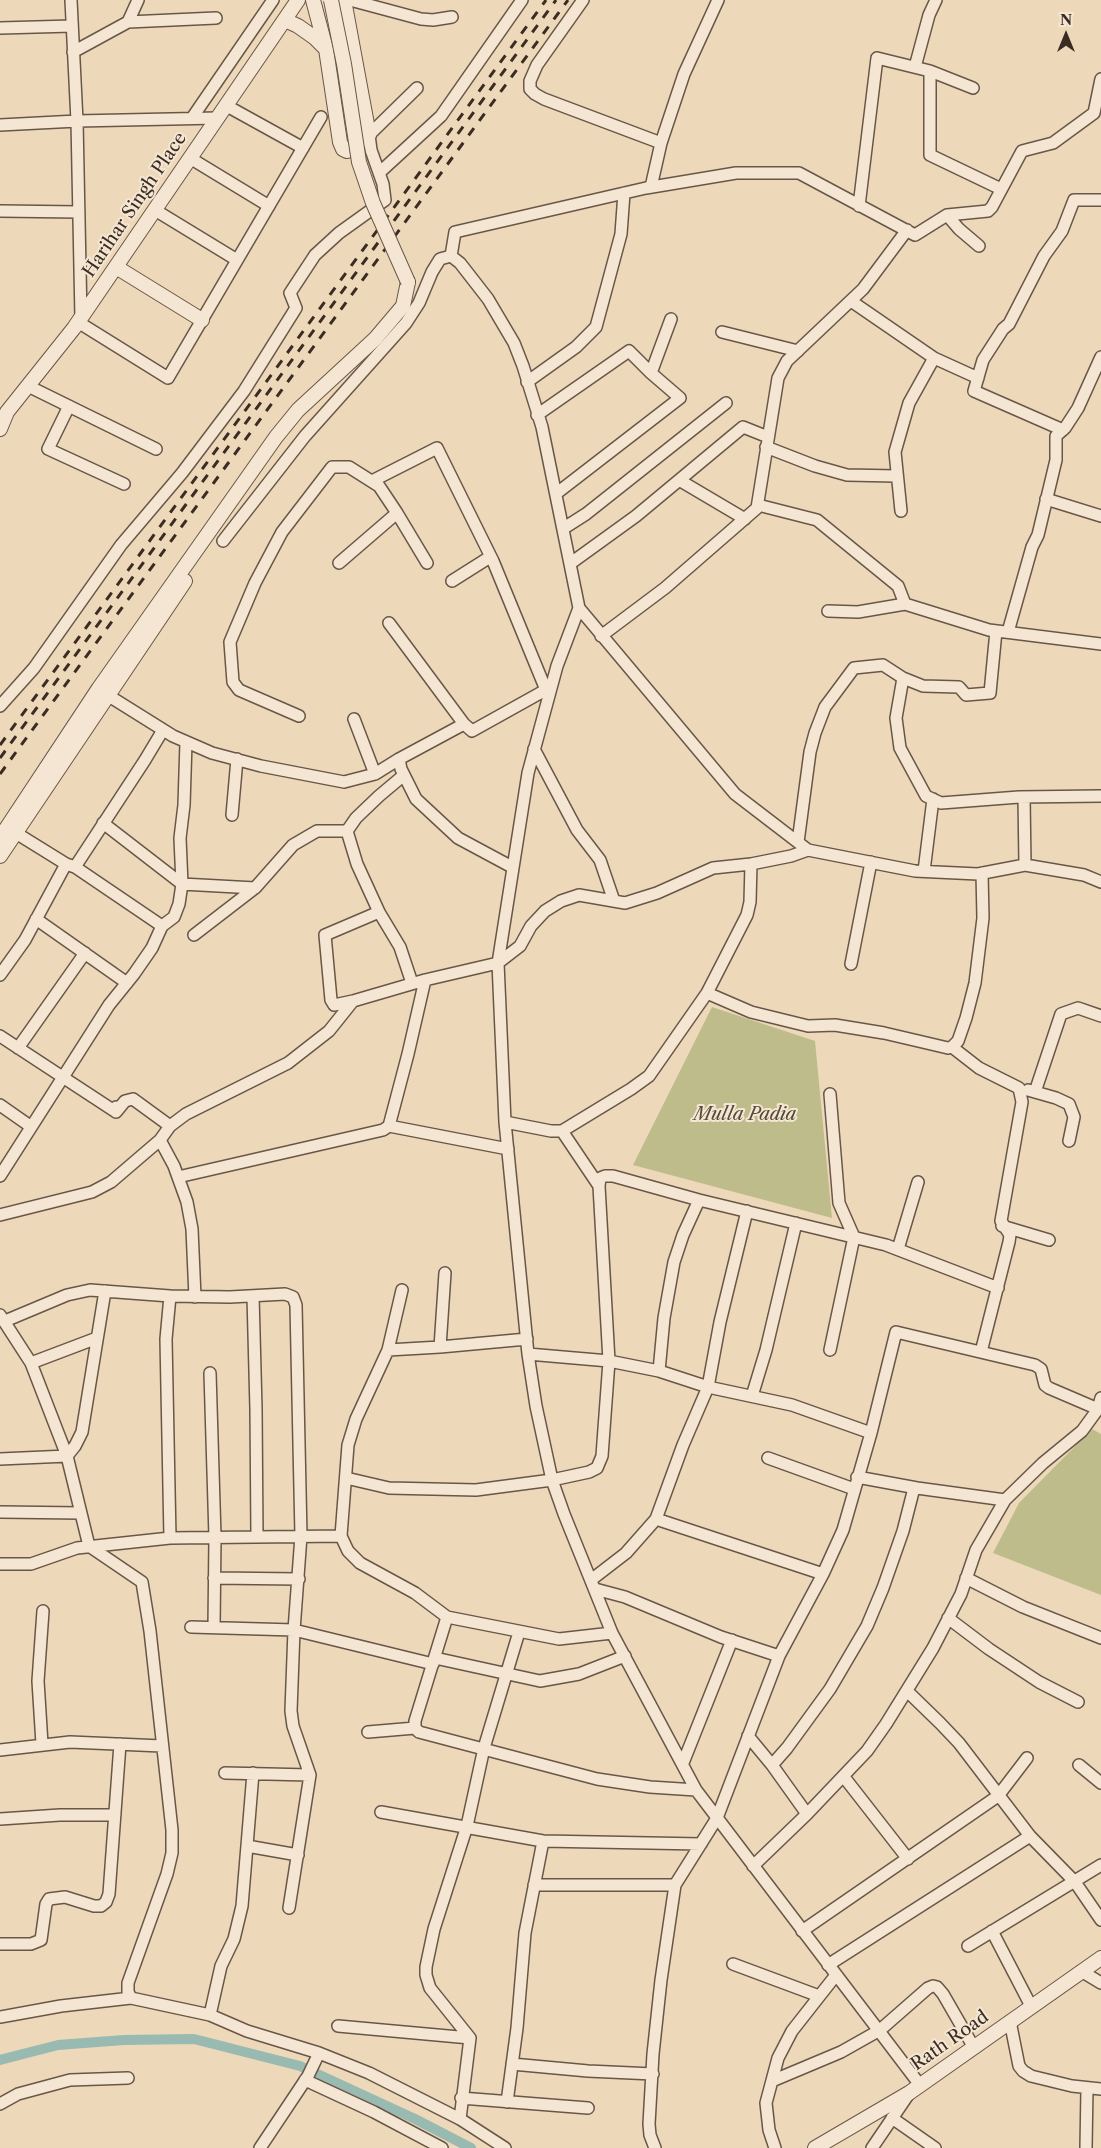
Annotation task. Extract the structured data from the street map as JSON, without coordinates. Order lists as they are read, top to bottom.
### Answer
{
  "streets": {
    "street": ["Harihar Singh Place", "Rath Road"]
  },
  "parks": ["Mulla Padia"],
  "north": "top"
}
